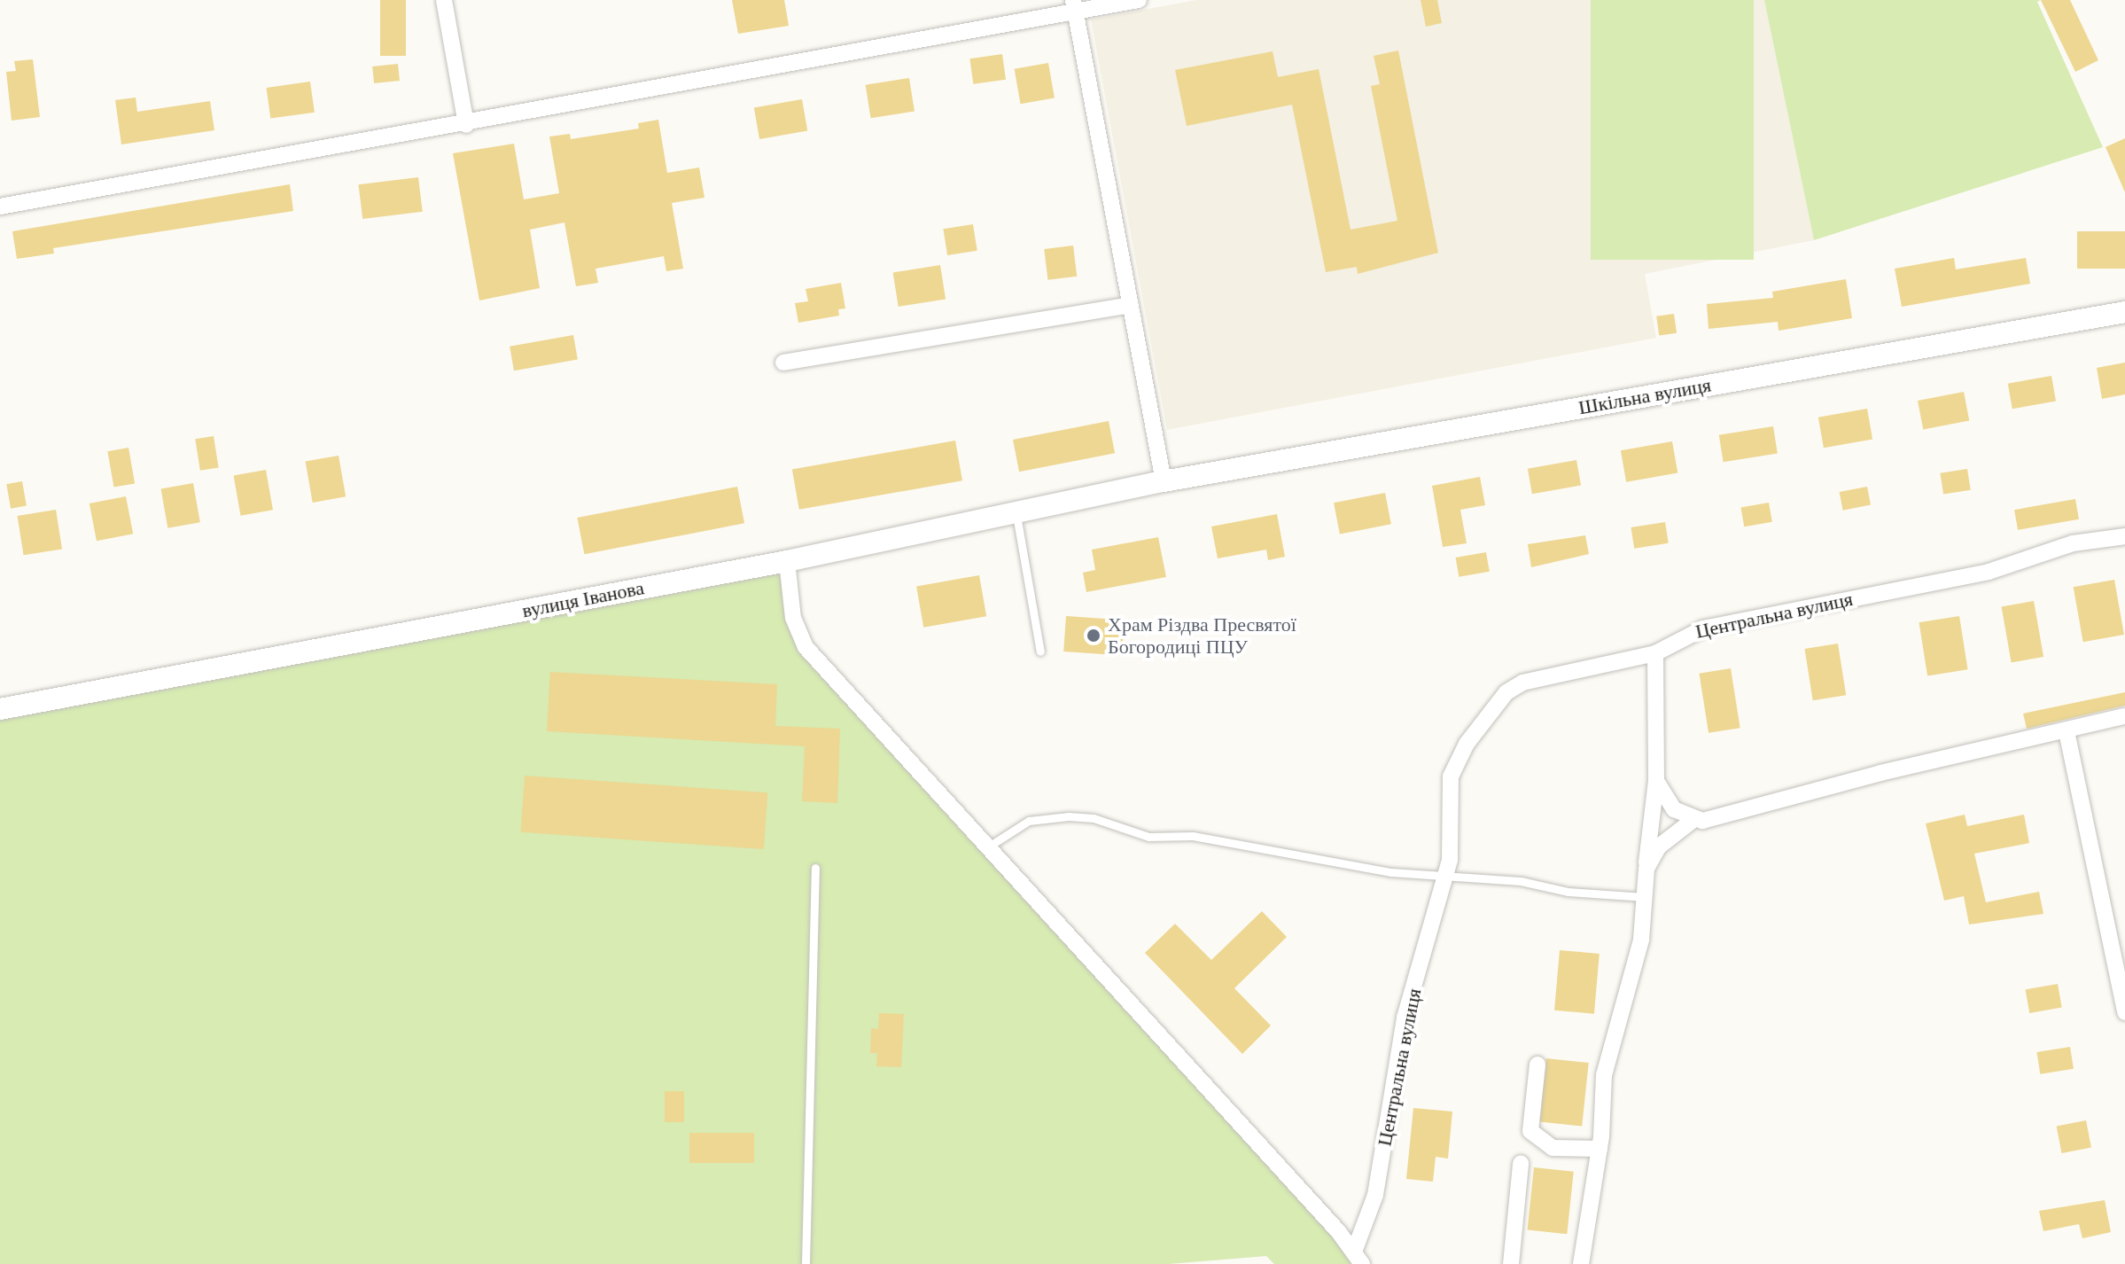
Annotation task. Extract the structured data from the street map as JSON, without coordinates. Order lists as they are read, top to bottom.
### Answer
{
  "streets": {
    "street": ["Шкільна вулиця", "вулиця Іванова", "Центральна вулиця"]
  },
  "crossings": [
    ["Шкільна вулиця", "вулиця Іванова"]
  ],
  "places": ["Храм Різдва Пресвятої Богородиці ПЦУ"]
}
